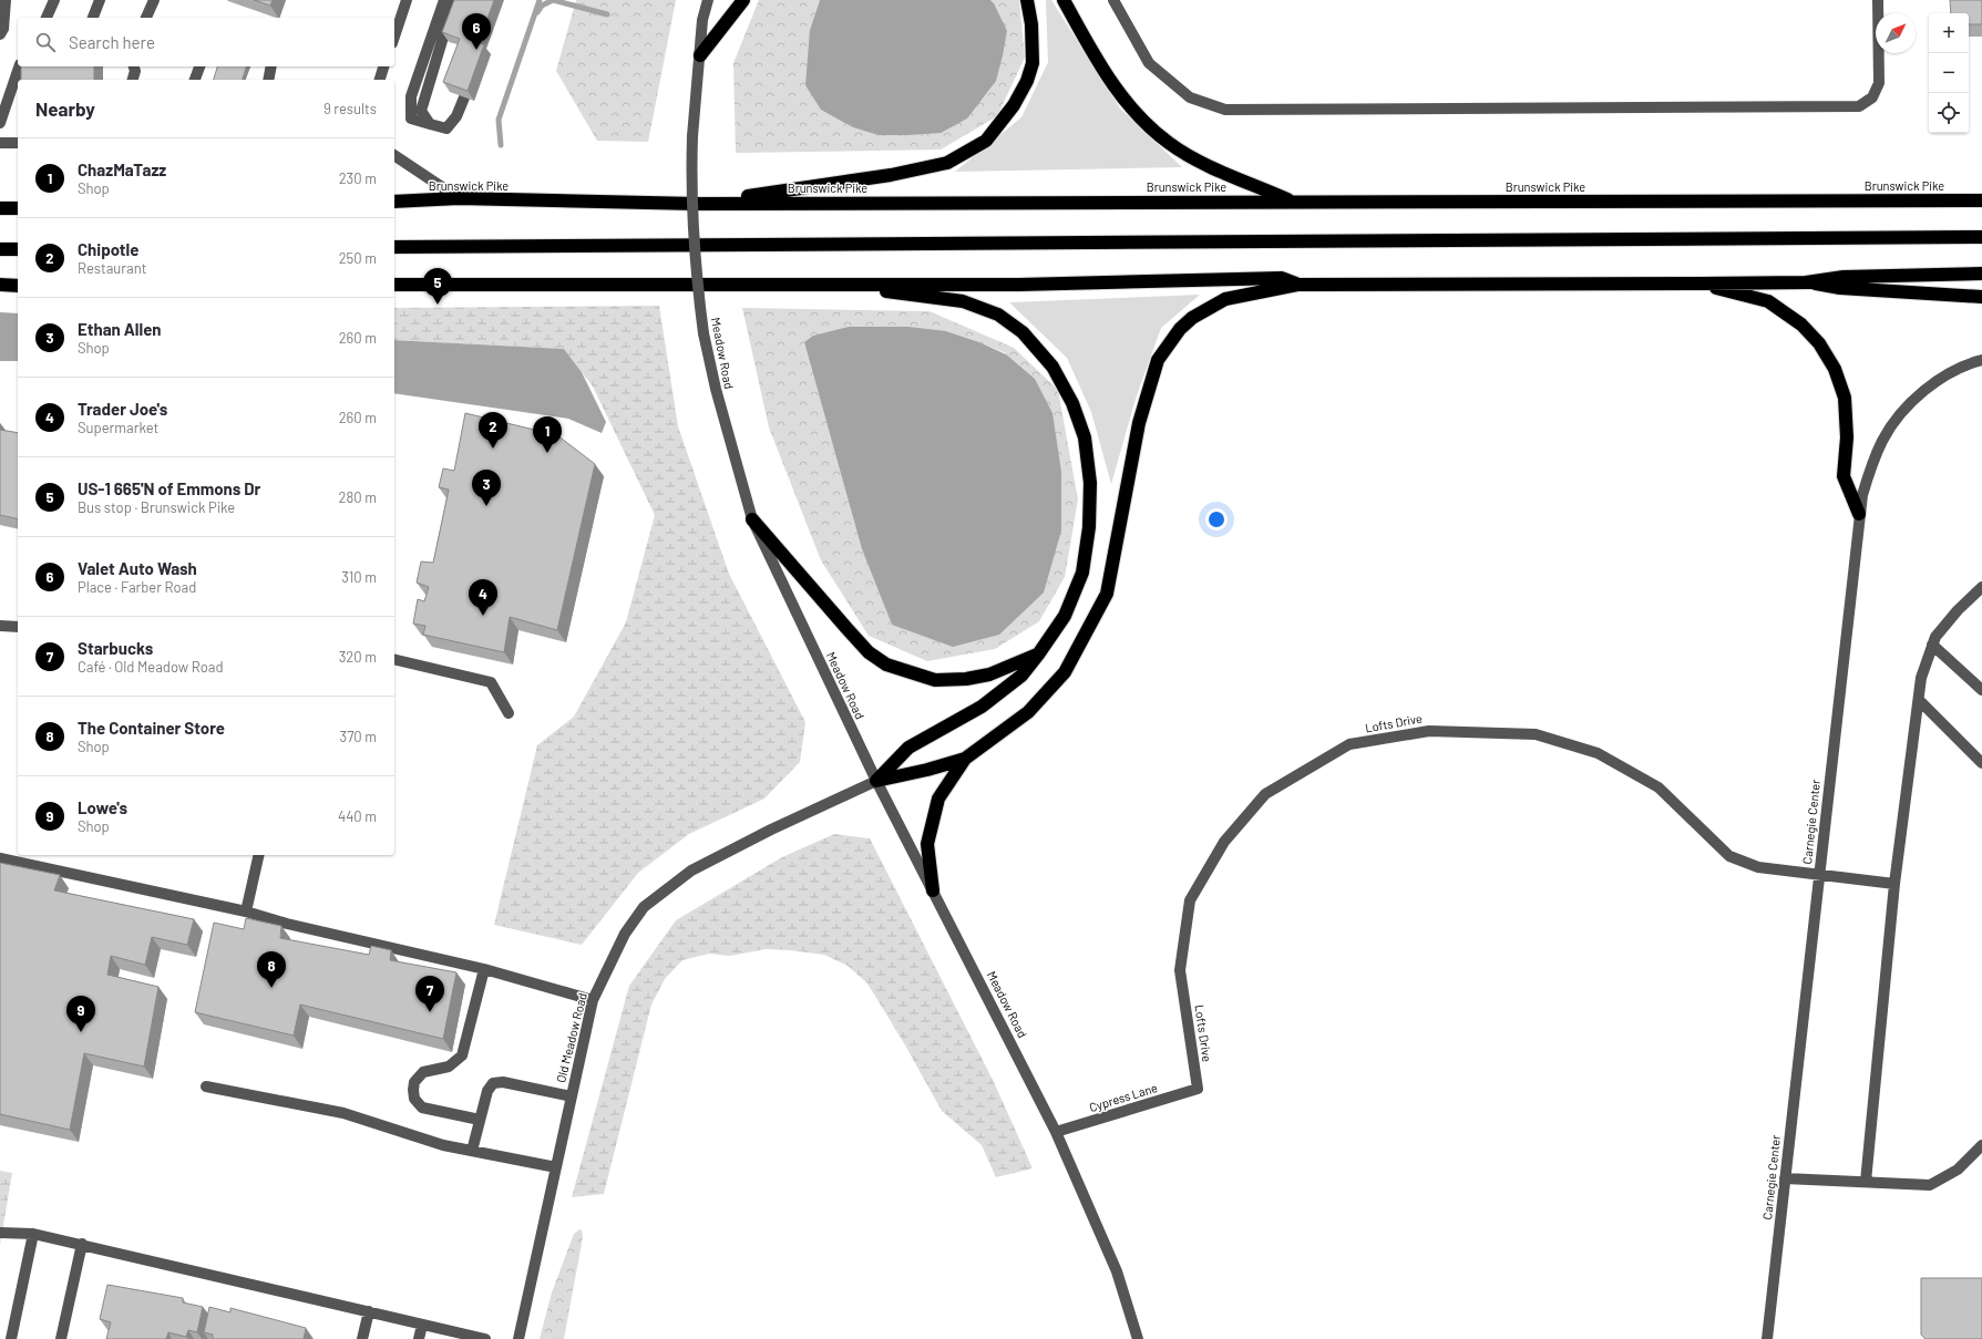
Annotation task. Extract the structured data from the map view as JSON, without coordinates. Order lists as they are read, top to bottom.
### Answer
{
  "streets": {
    "highway": ["Brunswick Pike"],
    "street": [
      "Meadow Road",
      "Lofts Drive",
      "Carnegie Center",
      "Old Meadow Road",
      "Cypress Lane"
    ]
  },
  "crossings": [
    ["Meadow Road", "Old Meadow Road"],
    ["Meadow Road", "Cypress Lane"],
    ["Lofts Drive", "Carnegie Center"],
    ["Lofts Drive", "Cypress Lane"]
  ],
  "north": "top right",
  "page": {
    "map_buttons": ["+", "−"],
    "pins": [
      "6",
      "5",
      "2",
      "1",
      "3",
      "4",
      "8",
      "7",
      "9"
    ],
    "search": "Search here",
    "heading": ["Nearby", "9 results"],
    "list": [
      {
        "mark": "1",
        "name": "ChazMaTazz",
        "note": "Shop",
        "value": "230 m"
      },
      {
        "mark": "2",
        "name": "Chipotle",
        "note": "Restaurant",
        "value": "250 m"
      },
      {
        "mark": "3",
        "name": "Ethan Allen",
        "note": "Shop",
        "value": "260 m"
      },
      {
        "mark": "4",
        "name": "Trader Joe's",
        "note": "Supermarket",
        "value": "260 m"
      },
      {
        "mark": "5",
        "name": "US-1 665'N of Emmons Dr",
        "note": "Bus stop · Brunswick Pike",
        "value": "280 m"
      },
      {
        "mark": "6",
        "name": "Valet Auto Wash",
        "note": "Place · Farber Road",
        "value": "310 m"
      },
      {
        "mark": "7",
        "name": "Starbucks",
        "note": "Café · Old Meadow Road",
        "value": "320 m"
      },
      {
        "mark": "8",
        "name": "The Container Store",
        "note": "Shop",
        "value": "370 m"
      },
      {
        "mark": "9",
        "name": "Lowe's",
        "note": "Shop",
        "value": "440 m"
      }
    ]
  }
}
